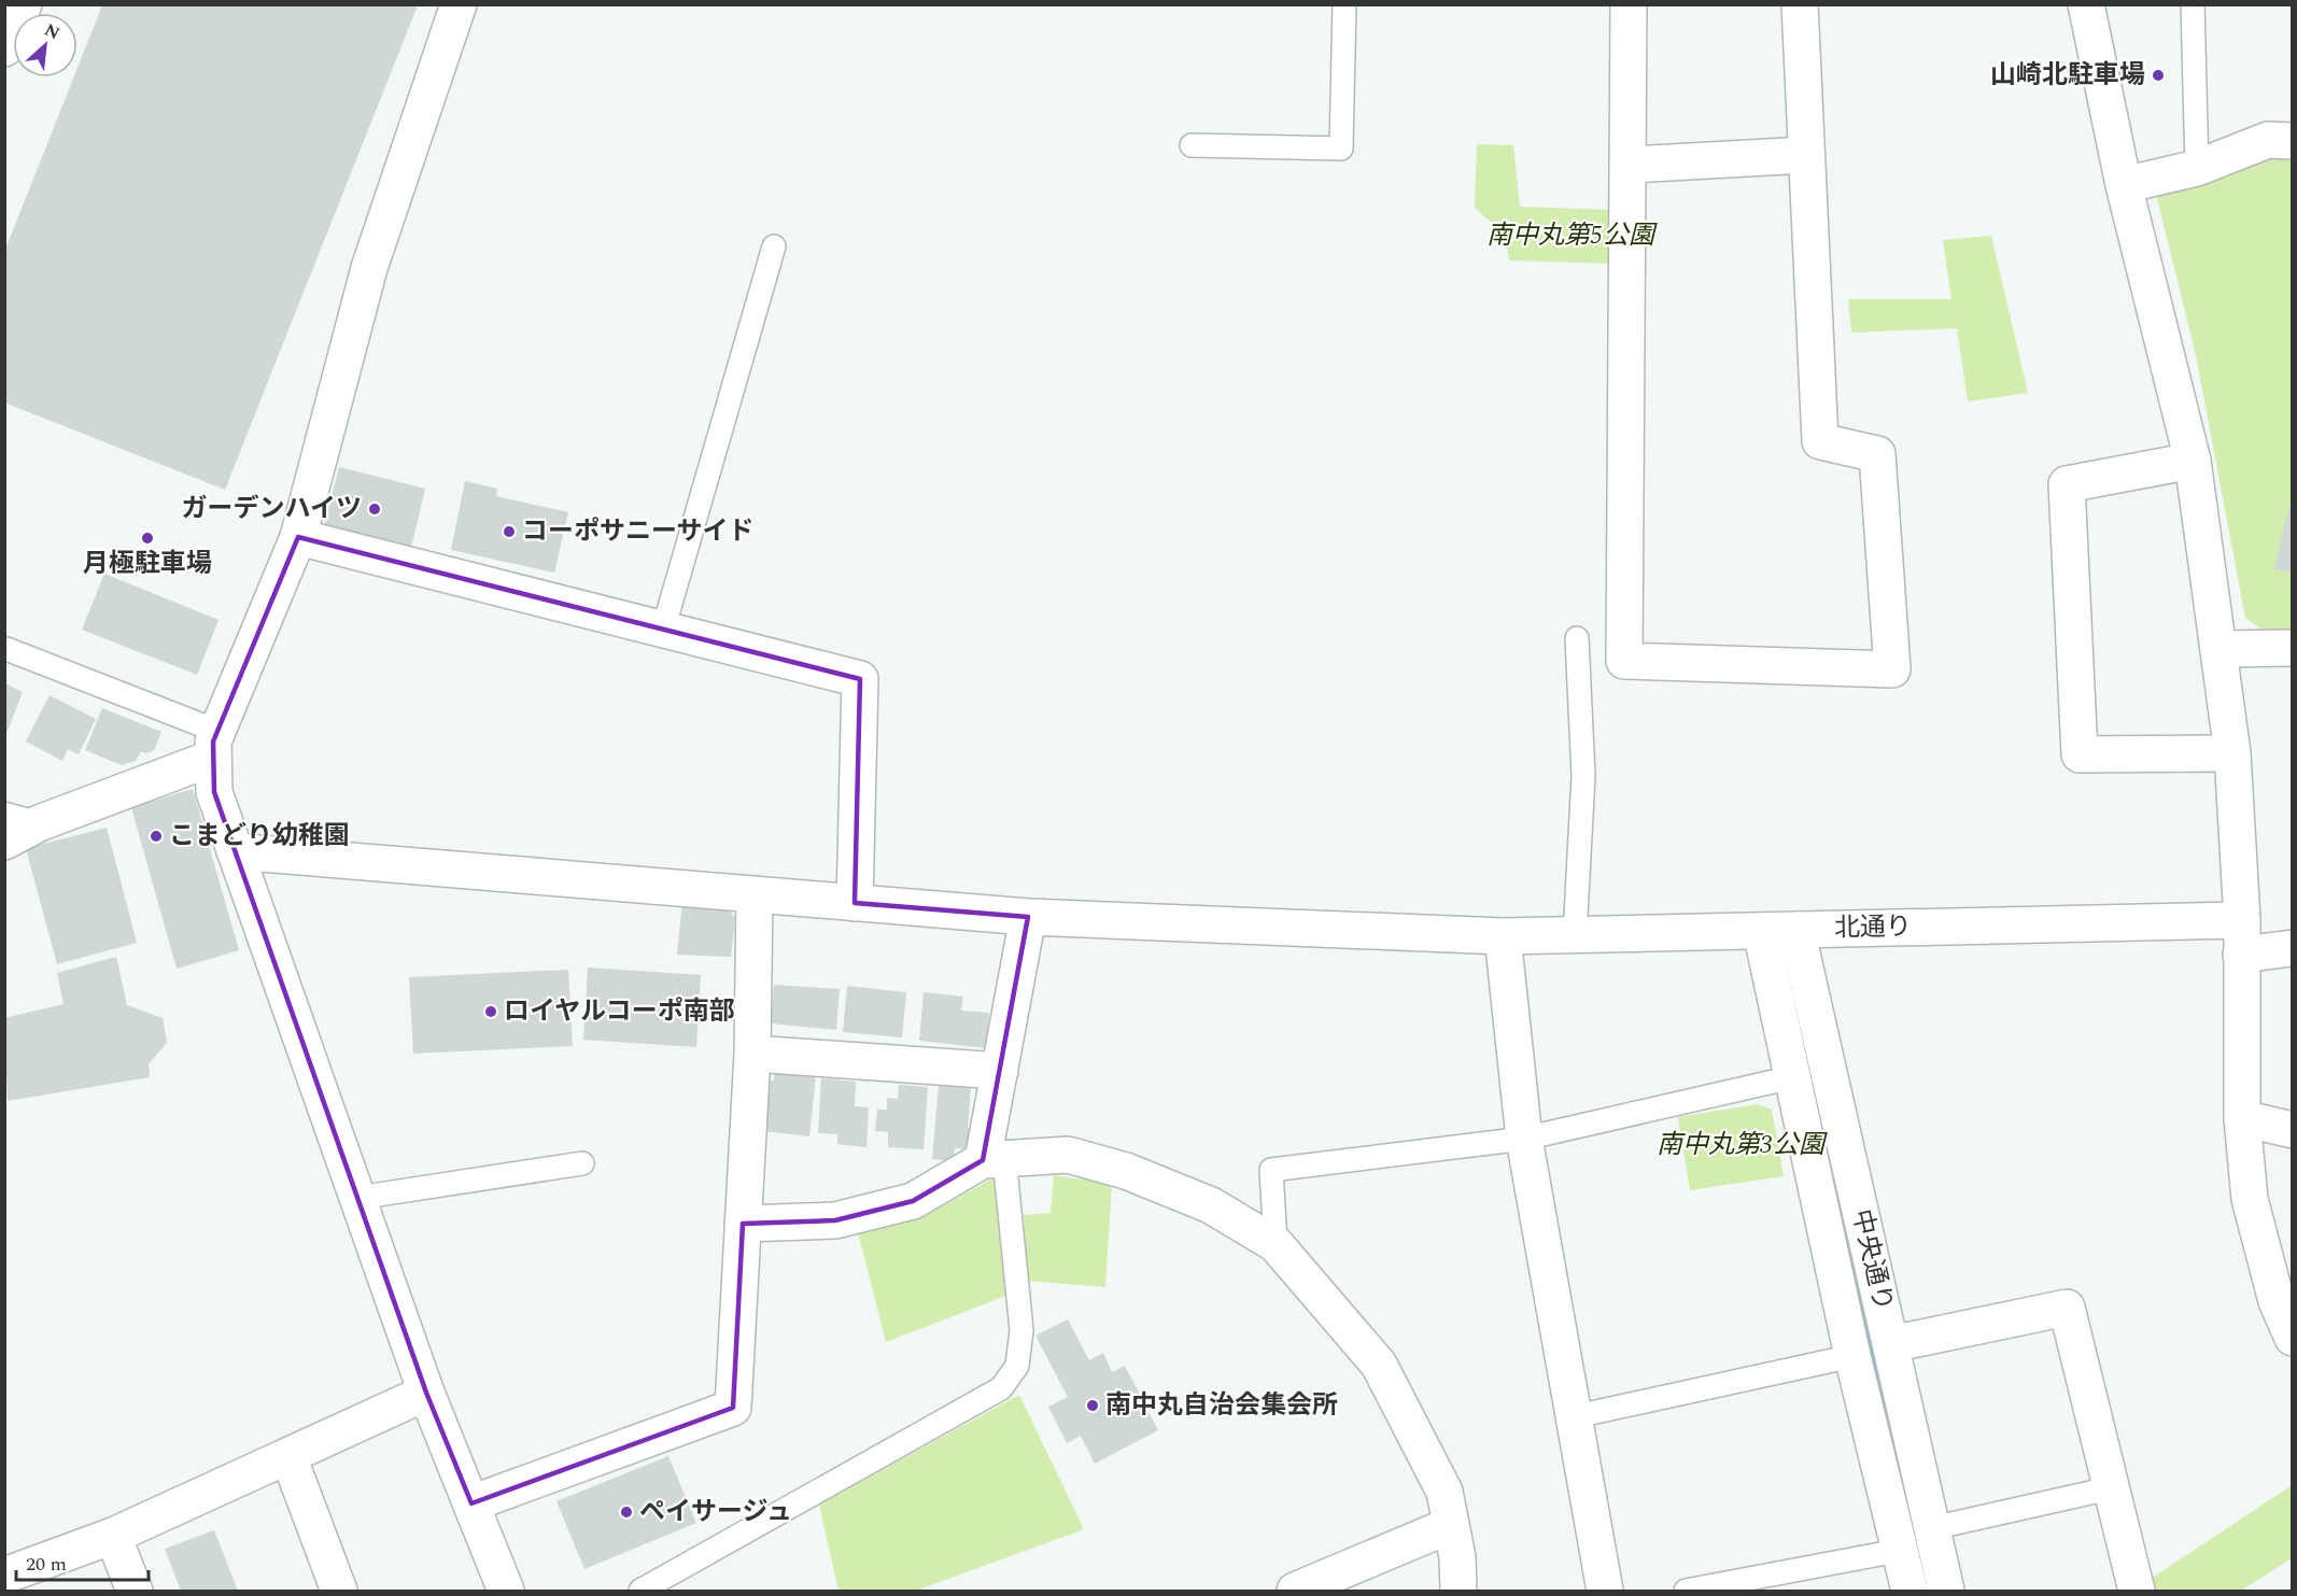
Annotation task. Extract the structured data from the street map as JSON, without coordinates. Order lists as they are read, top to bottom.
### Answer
{
  "streets": {
    "street": ["北通り", "中央通り"]
  },
  "crossings": [
    ["北通り", "中央通り"]
  ],
  "parks": ["南中丸第5公園", "南中丸第3公園"],
  "places": [
    "山崎北駐車場",
    "ガーデンハイツ",
    "コーポサニーサイド",
    "月極駐車場",
    "こまどり幼稚園",
    "ロイヤルコーポ南部",
    "南中丸自治会集会所",
    "ペイサージュ"
  ],
  "scale_bar": "20 m",
  "north": "top right"
}
